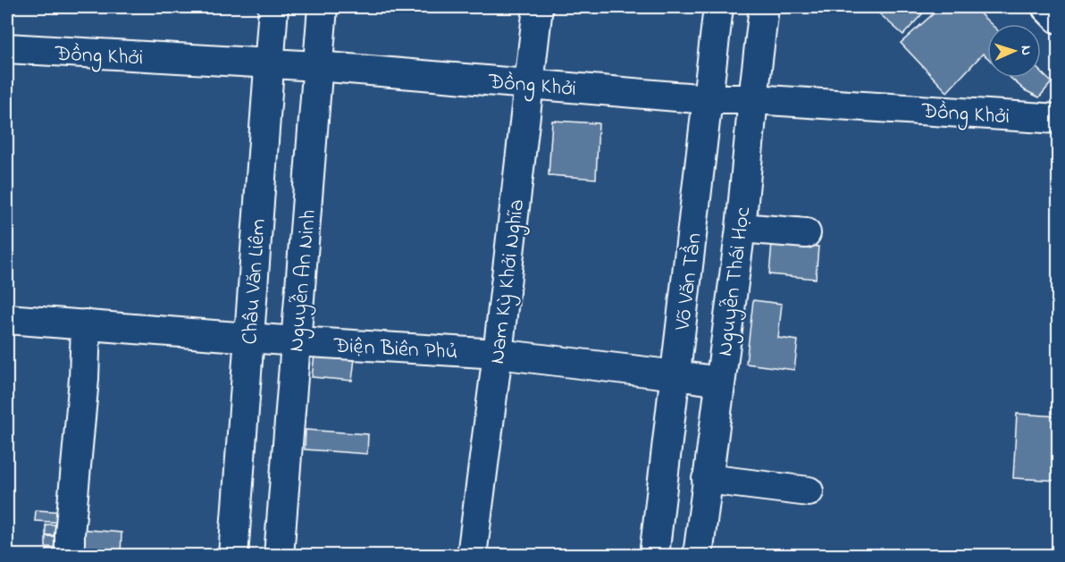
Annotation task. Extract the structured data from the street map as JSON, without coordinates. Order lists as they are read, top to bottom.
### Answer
{
  "streets": {
    "street": [
      "Đồng Khởi",
      "Nguyễn An Ninh",
      "Châu Văn Liêm",
      "Nam Kỳ Khởi Nghĩa",
      "Võ Văn Tần",
      "Nguyễn Thái Học",
      "Điện Biên Phủ"
    ]
  },
  "crossings": [
    ["Đồng Khởi", "Nguyễn An Ninh"],
    ["Đồng Khởi", "Châu Văn Liêm"],
    ["Đồng Khởi", "Nam Kỳ Khởi Nghĩa"],
    ["Đồng Khởi", "Võ Văn Tần"],
    ["Đồng Khởi", "Nguyễn Thái Học"],
    ["Nguyễn An Ninh", "Điện Biên Phủ"],
    ["Châu Văn Liêm", "Điện Biên Phủ"],
    ["Nam Kỳ Khởi Nghĩa", "Điện Biên Phủ"],
    ["Võ Văn Tần", "Điện Biên Phủ"],
    ["Nguyễn Thái Học", "Điện Biên Phủ"]
  ],
  "north": "right"
}
